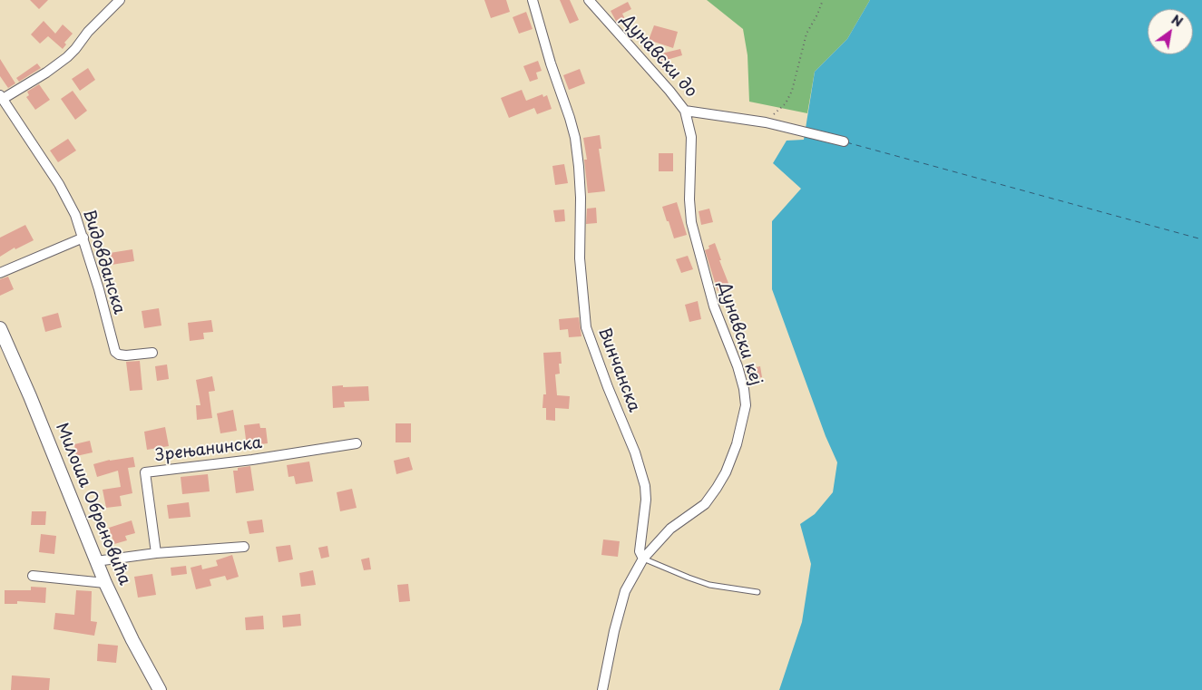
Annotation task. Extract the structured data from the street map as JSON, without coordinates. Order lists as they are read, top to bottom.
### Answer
{
  "streets": {
    "street": [
      "Дунавски до",
      "Видовданска",
      "Дунавски кеј",
      "Винчанска",
      "Зрењанинска",
      "Милоша Обреновића"
    ]
  },
  "crossings": [
    ["Дунавски до", "Дунавски кеј"],
    ["Дунавски кеј", "Винчанска"]
  ],
  "north": "top right"
}
